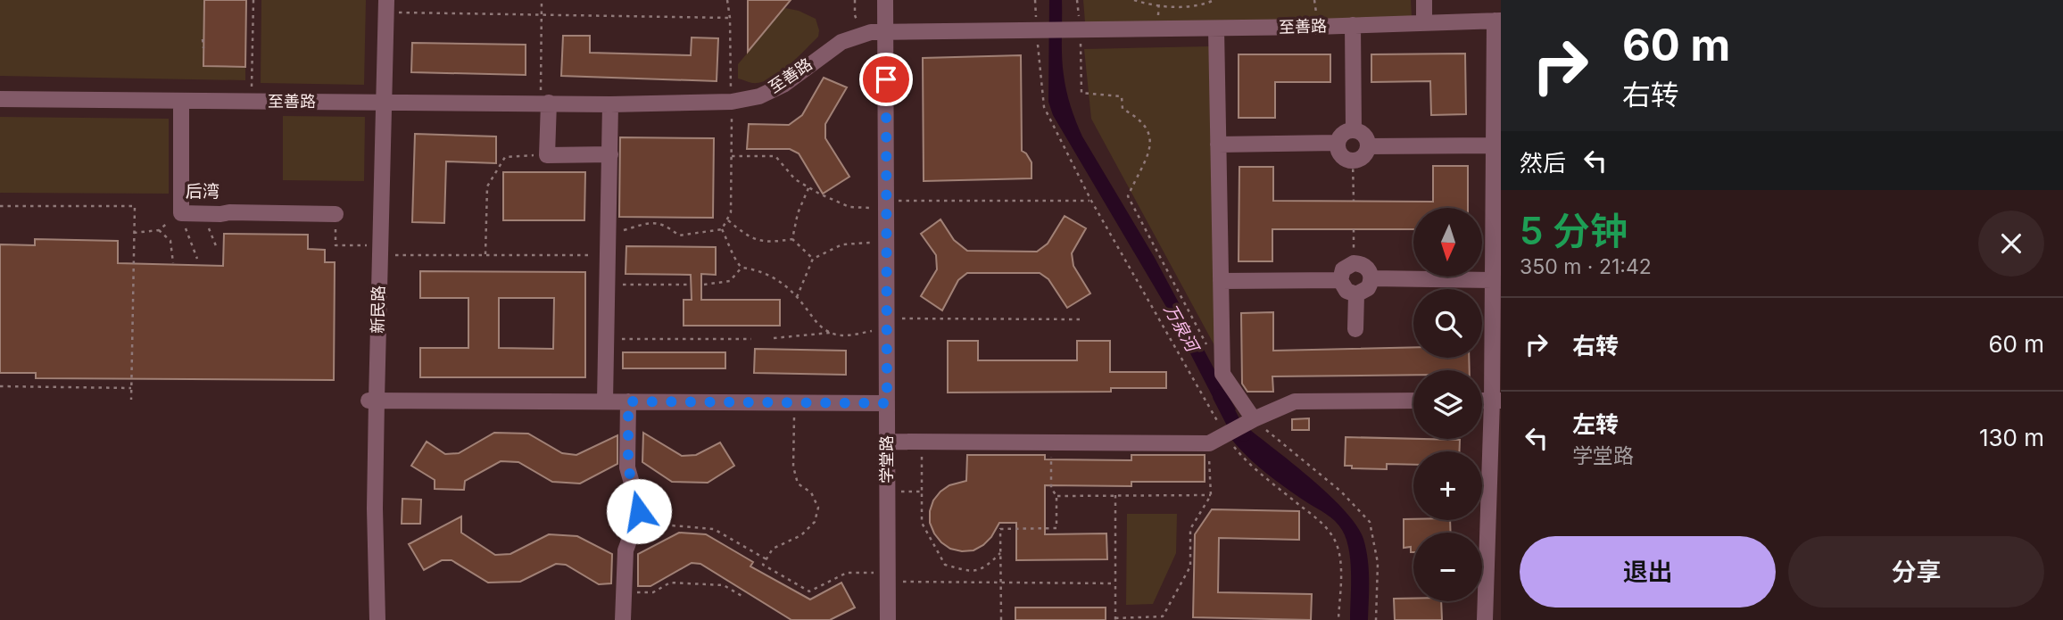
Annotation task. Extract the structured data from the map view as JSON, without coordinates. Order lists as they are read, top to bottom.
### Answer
{
  "streets": {
    "street": ["至善路", "新民路", "学堂路"]
  },
  "crossings": [
    ["至善路", "新民路"],
    ["至善路", "学堂路"]
  ],
  "districts": ["后湾"],
  "water": ["万泉河"],
  "north": "bottom",
  "page": {
    "turn": ["60 m", "右转"],
    "then": "然后",
    "heading": ["5 分钟", "350 m · 21:42"],
    "map_buttons": ["+", "−"],
    "list": [
      {
        "name": "右转",
        "value": "60 m"
      },
      {
        "name": "左转",
        "note": "学堂路",
        "value": "130 m"
      }
    ],
    "buttons": ["退出", "分享"]
  }
}
